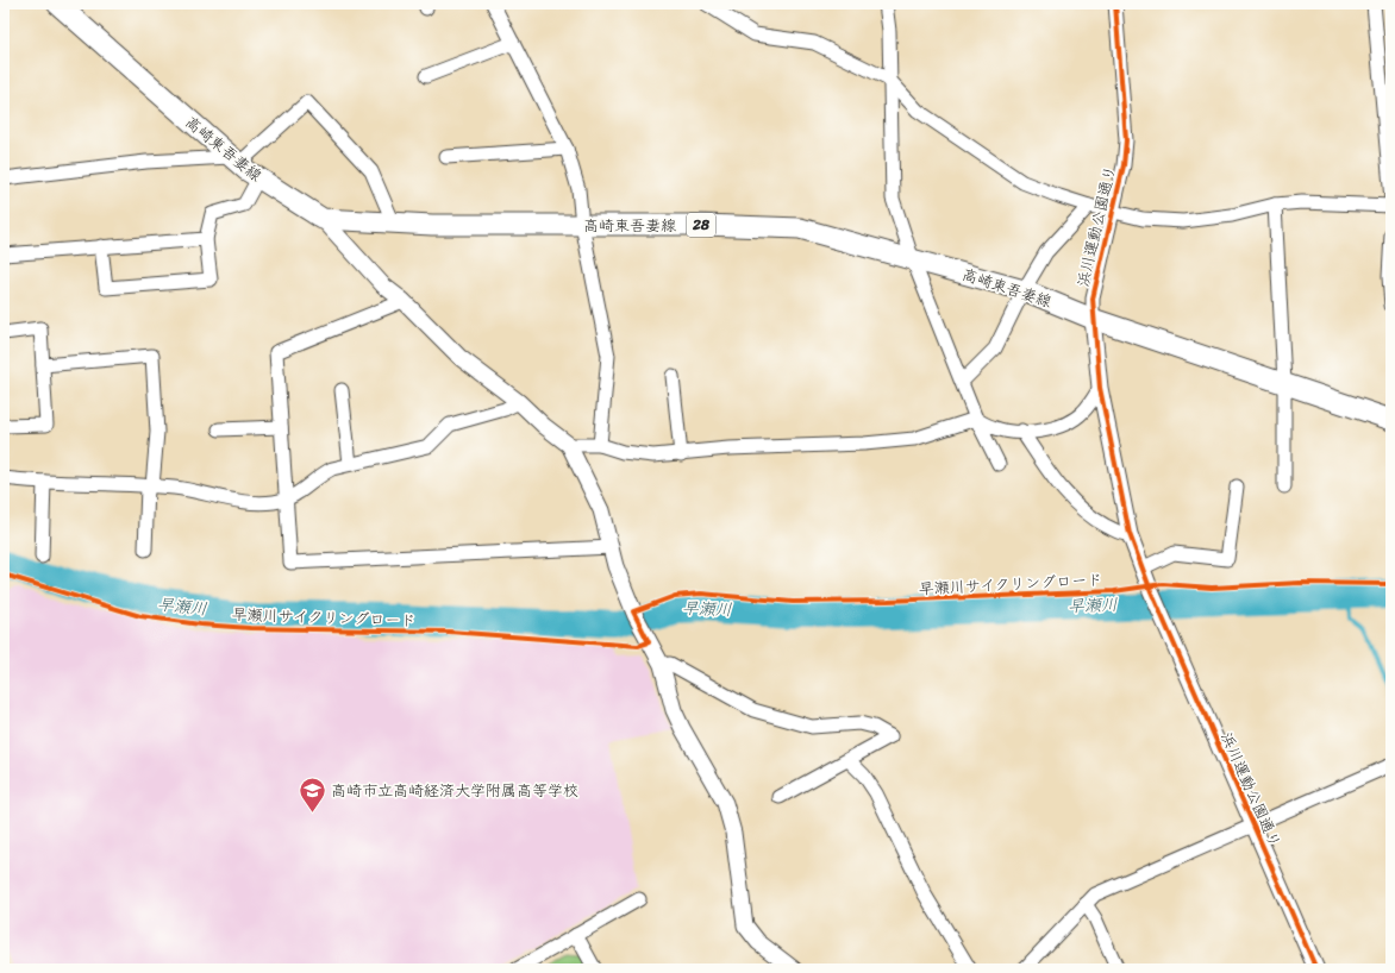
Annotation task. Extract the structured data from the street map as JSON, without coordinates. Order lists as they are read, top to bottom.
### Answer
{
  "streets": {
    "main road": ["高崎東吾妻線", "28"],
    "street": ["浜川運動公園通り"],
    "cycle path": ["早瀬川サイクリングロード"]
  },
  "crossings": [
    ["高崎東吾妻線", "浜川運動公園通り"]
  ],
  "water": ["早瀬川"],
  "places": {
    "school or university": ["高崎市立高崎経済大学附属高等学校"]
  }
}
